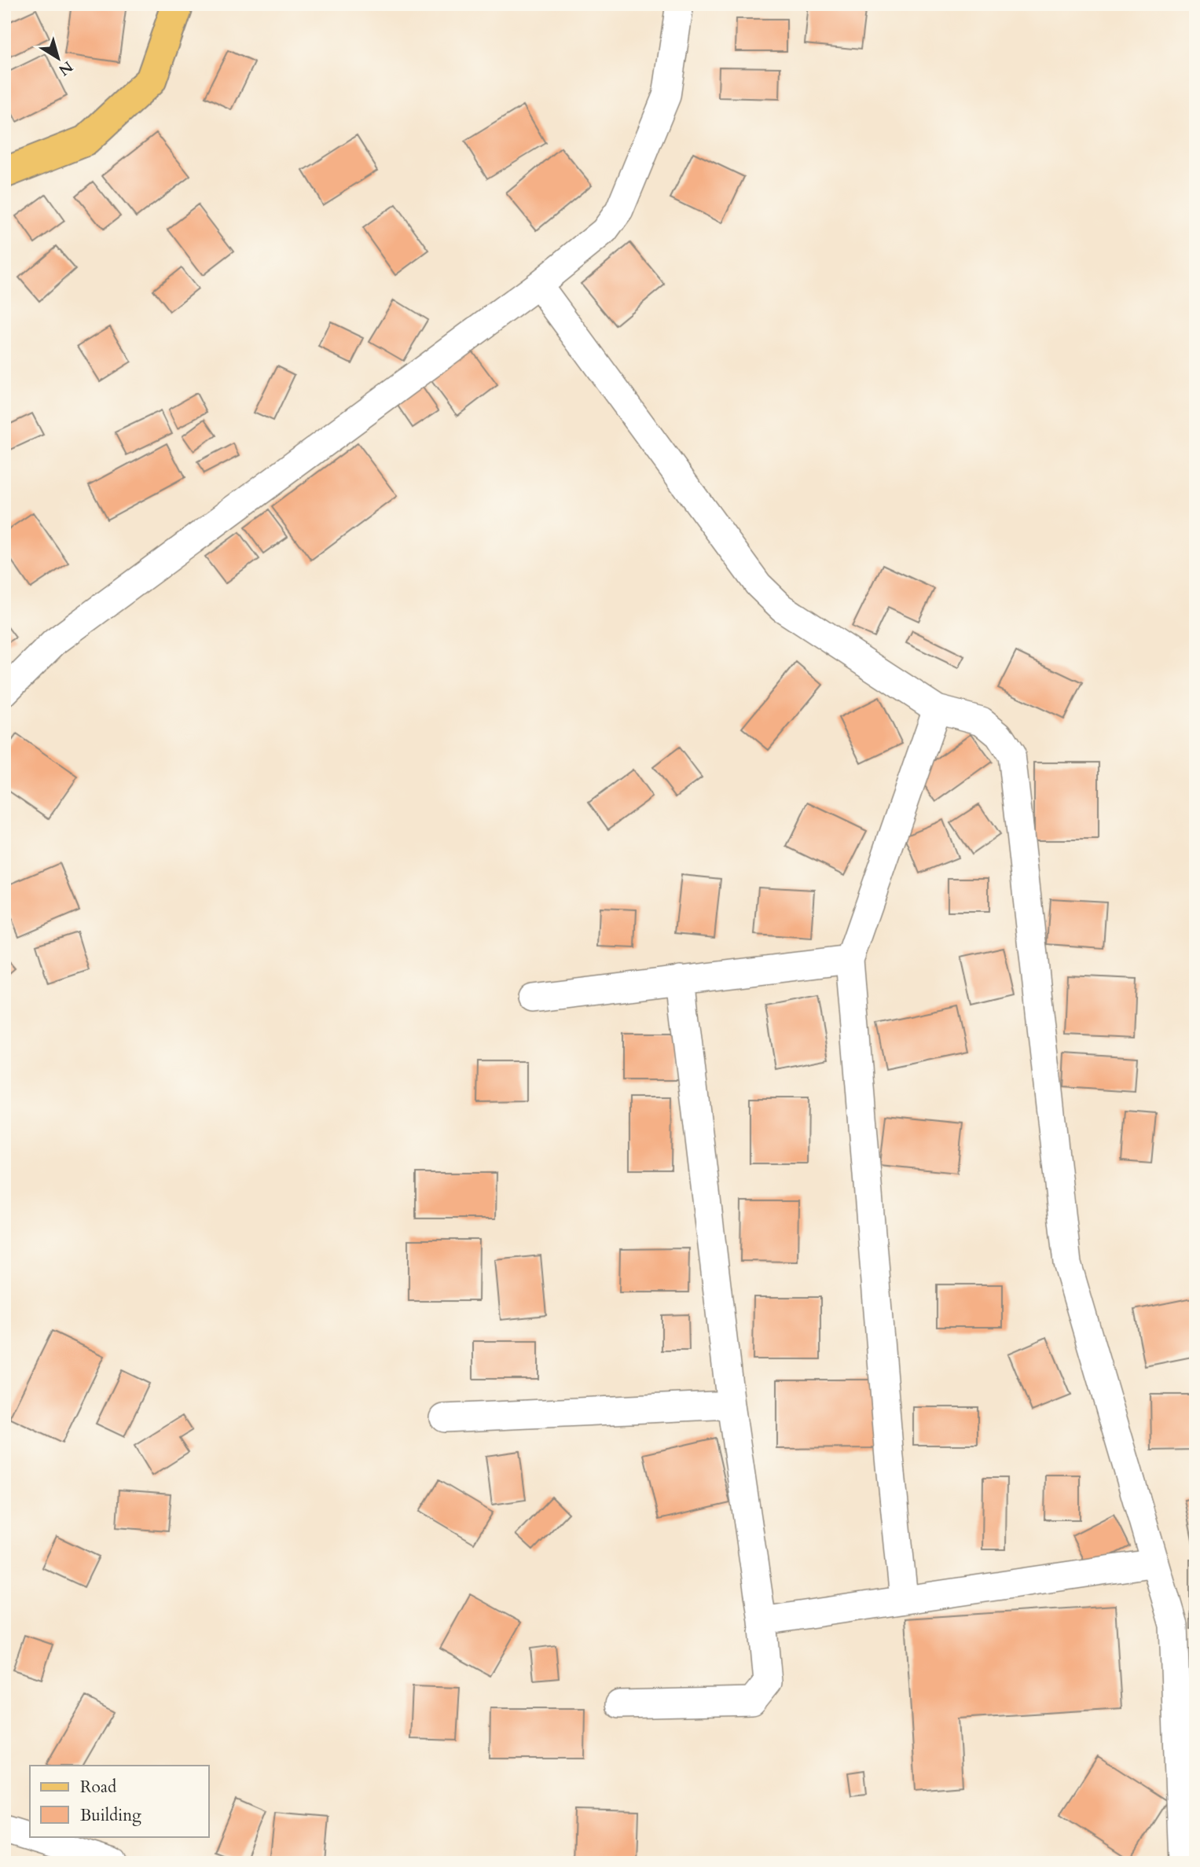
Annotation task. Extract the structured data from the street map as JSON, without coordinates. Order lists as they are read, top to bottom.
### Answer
{
  "legend": ["Road", "Building"],
  "north": "bottom right"
}
